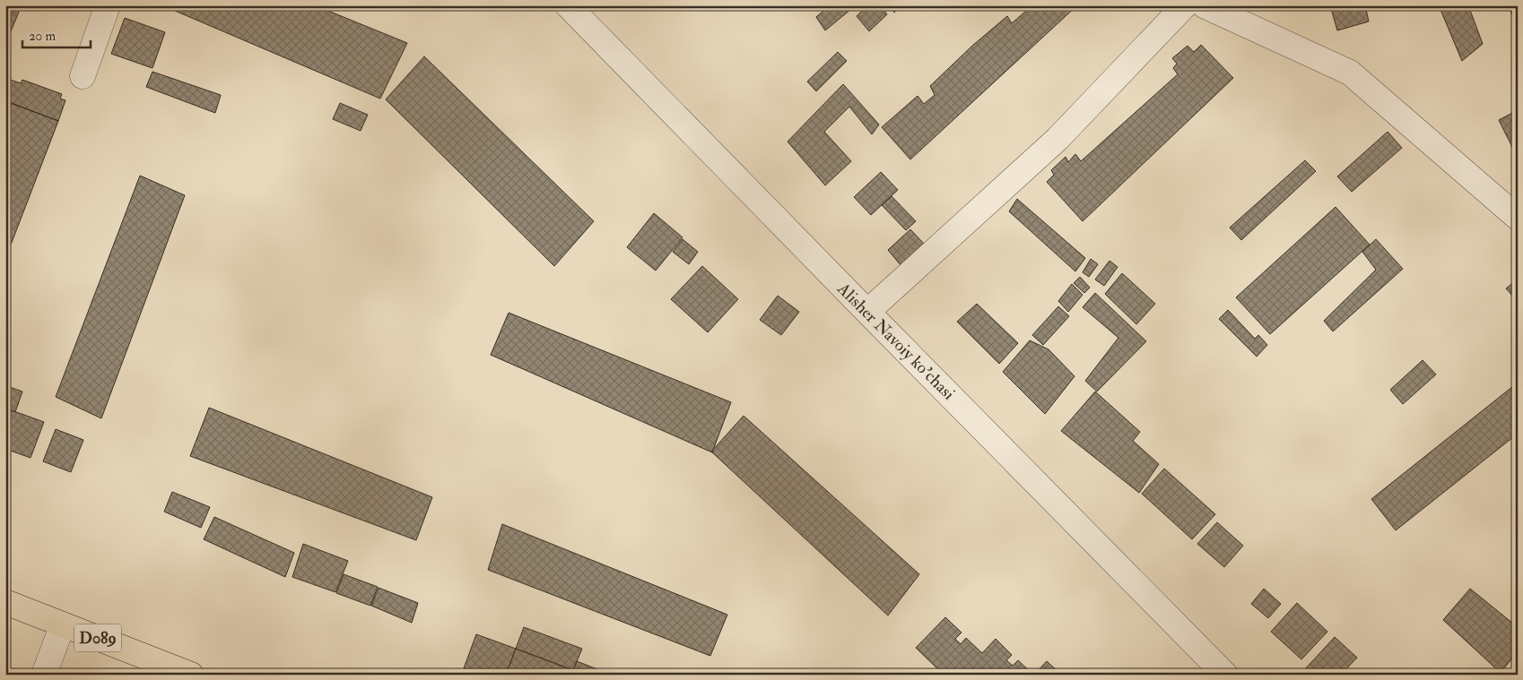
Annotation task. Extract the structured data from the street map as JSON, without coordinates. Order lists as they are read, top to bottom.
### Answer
{
  "streets": {
    "main road": ["D089"],
    "street": ["Alisher Navoiy ko'chasi"]
  },
  "scale_bar": "20 m"
}
